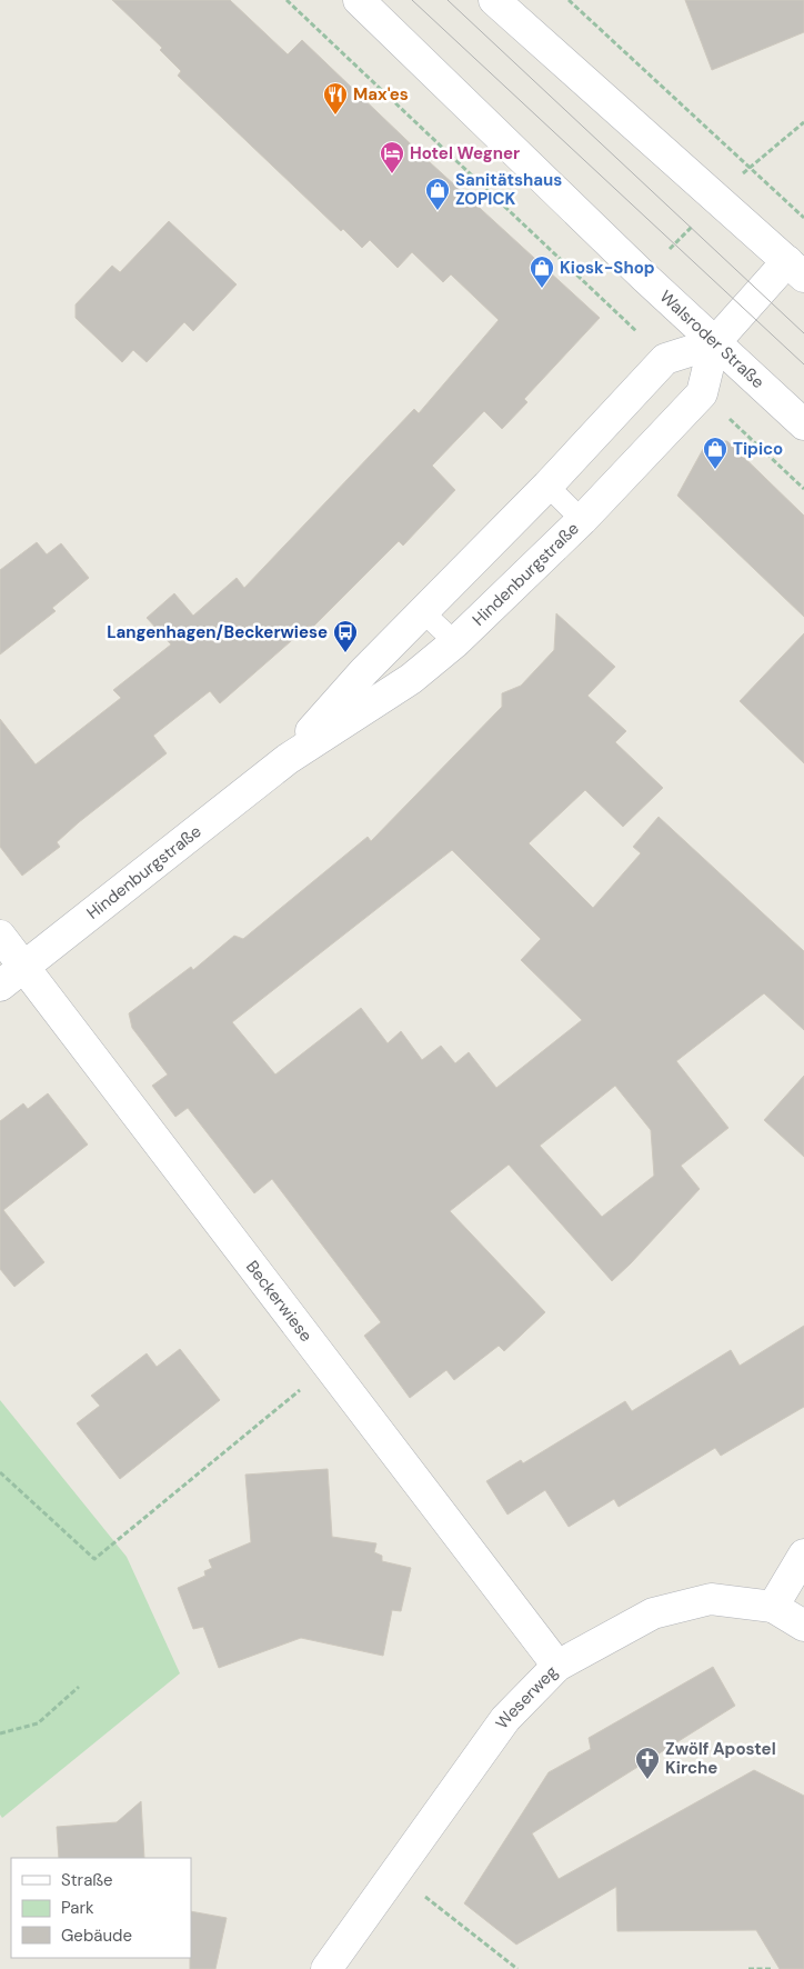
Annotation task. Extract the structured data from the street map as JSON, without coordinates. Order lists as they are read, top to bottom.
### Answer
{
  "streets": {
    "street": [
      "Walsroder Straße",
      "Hindenburgstraße",
      "Beckerwiese",
      "Weserweg"
    ]
  },
  "crossings": [
    ["Walsroder Straße", "Hindenburgstraße"],
    ["Hindenburgstraße", "Beckerwiese"],
    ["Beckerwiese", "Weserweg"]
  ],
  "places": {
    "restaurant": ["Max'es"],
    "hotel": ["Hotel Wegner"],
    "shop": ["Sanitätshaus ZOPICK", "Kiosk-Shop", "Tipico"],
    "bus stop": ["Langenhagen/Beckerwiese"],
    "church": ["Zwölf Apostel Kirche"]
  },
  "legend": ["Straße", "Park", "Gebäude"]
}
